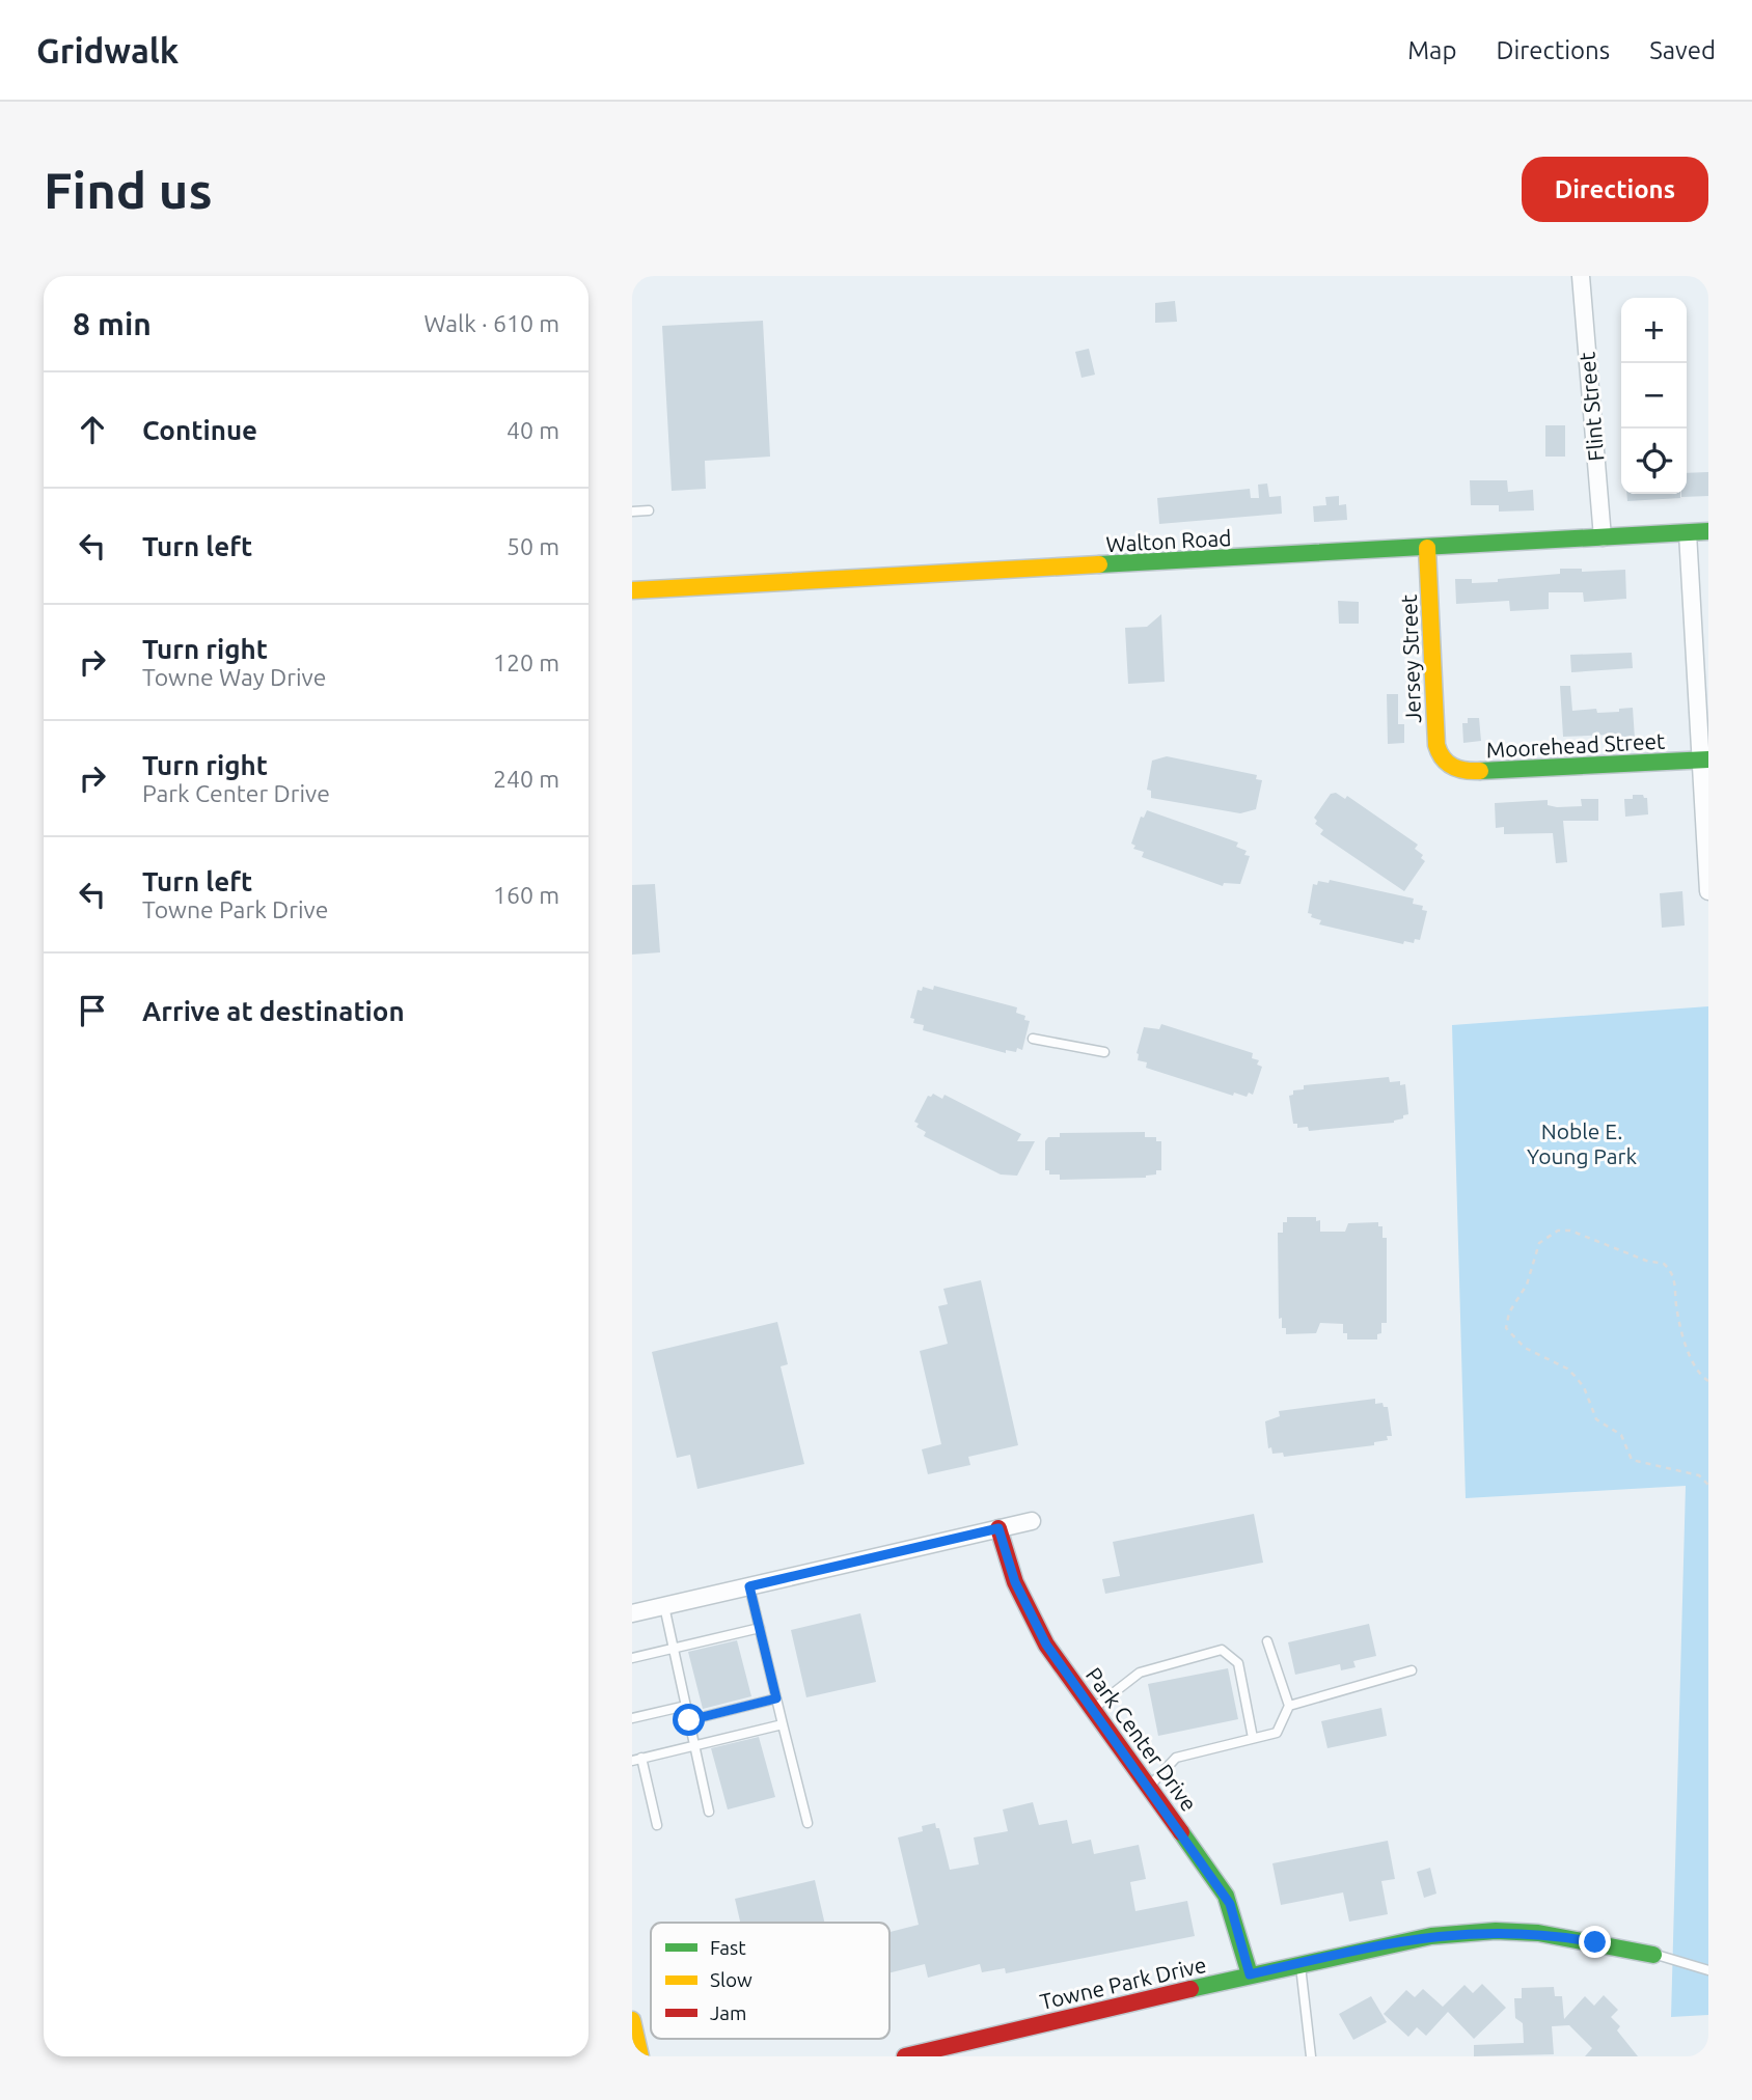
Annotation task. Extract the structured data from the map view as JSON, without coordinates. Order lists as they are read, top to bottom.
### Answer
{
  "streets": {
    "main road": [
      "Walton Road",
      "Jersey Street",
      "Moorehead Street",
      "Park Center Drive",
      "Towne Park Drive"
    ],
    "street": ["Flint Street"]
  },
  "crossings": [
    ["Flint Street", "Walton Road"],
    ["Walton Road", "Jersey Street"],
    ["Jersey Street", "Moorehead Street"],
    ["Park Center Drive", "Towne Park Drive"]
  ],
  "parks": ["Noble E. Young Park"],
  "legend": ["Fast", "Slow", "Jam"],
  "page": {
    "header": "Gridwalk",
    "nav": ["Map", "Directions", "Saved"],
    "buttons": "Directions",
    "title": "Find us",
    "heading": ["8 min", "Walk · 610 m"],
    "map_buttons": ["+", "−"],
    "list": [
      ["Continue", "40 m"],
      ["Turn left", "50 m"],
      ["Turn right", "Towne Way Drive", "120 m"],
      ["Turn right", "Park Center Drive", "240 m"],
      ["Turn left", "Towne Park Drive", "160 m"],
      "Arrive at destination"
    ]
  }
}
